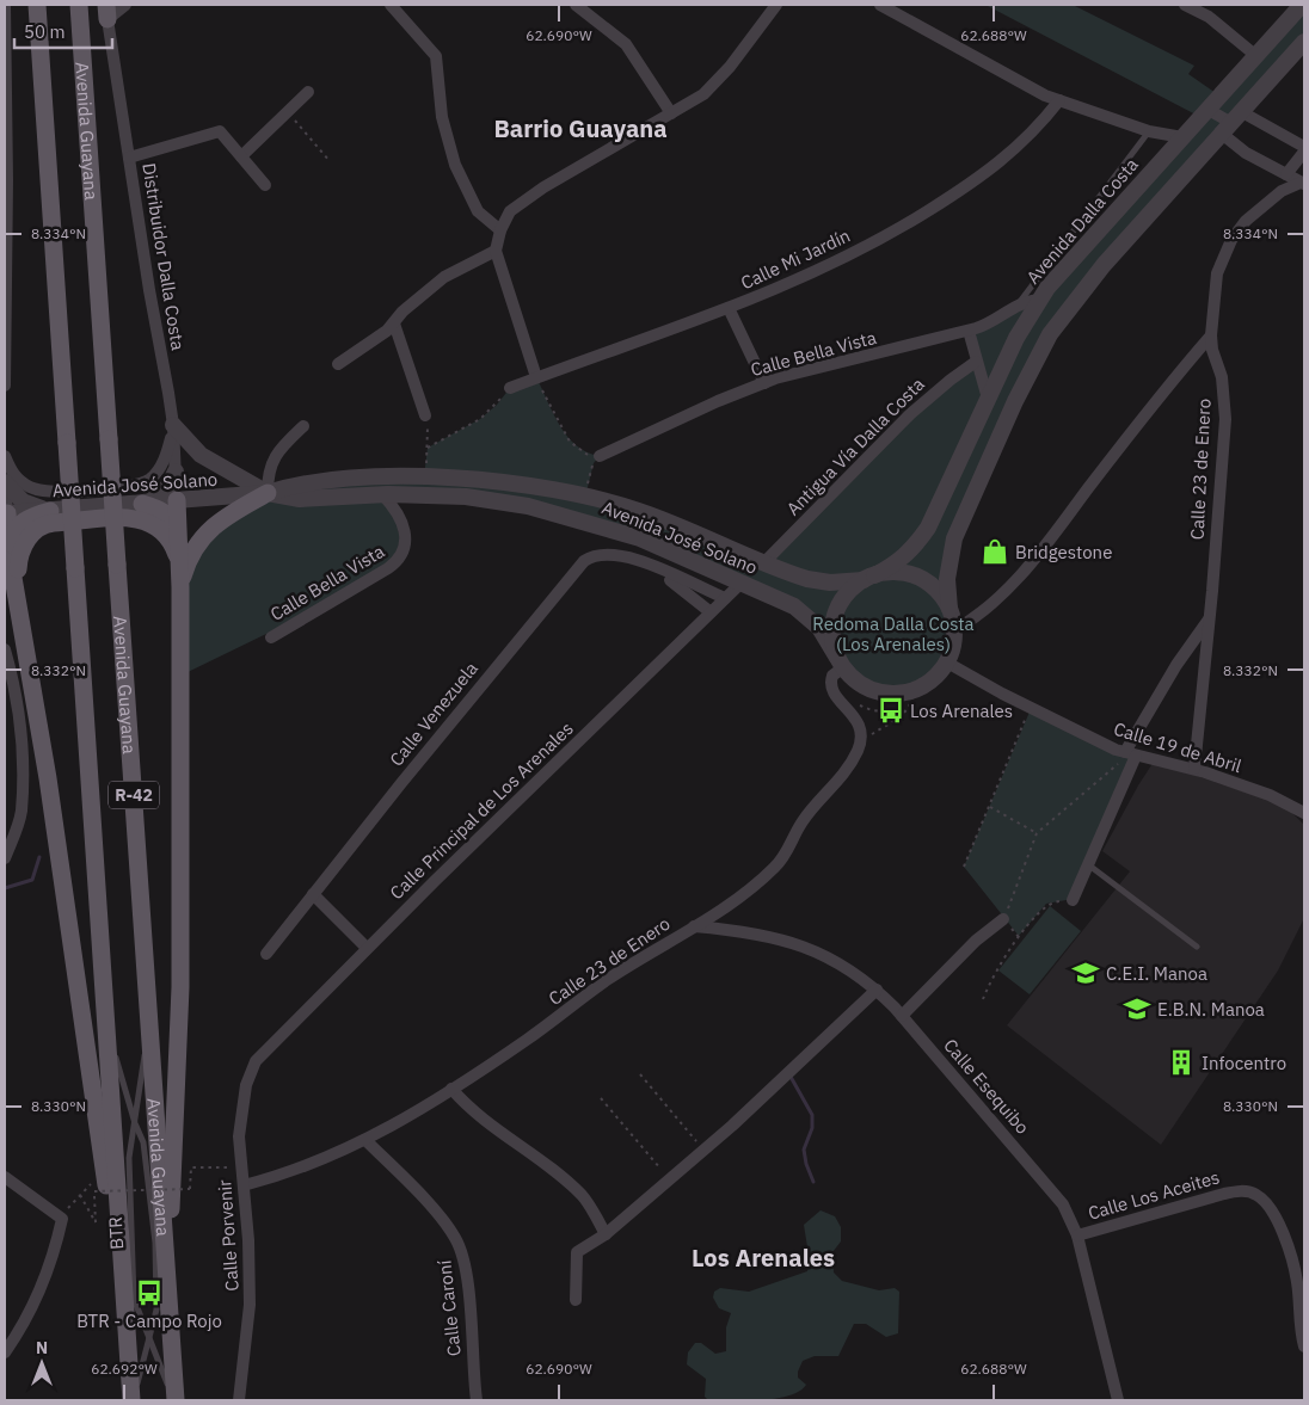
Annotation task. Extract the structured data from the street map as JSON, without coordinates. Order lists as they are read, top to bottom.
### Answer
{
  "streets": {
    "main road": ["Avenida Guayana", "R-42"],
    "street": [
      "Avenida Dalla Costa",
      "Distribuidor Dalla Costa",
      "Calle Mi Jardín",
      "Calle Bella Vista",
      "Antigua Vía Dalla Costa",
      "Calle 23 de Enero",
      "Avenida José Solano",
      "Calle Venezuela",
      "Calle 19 de Abril",
      "Calle Principal de Los Arenales",
      "Calle Esequibo",
      "Calle Los Aceites",
      "Calle Porvenir",
      "Calle Caroní"
    ],
    "lane": ["BTR"]
  },
  "crossings": [
    ["Avenida Guayana", "BTR"],
    ["Avenida Dalla Costa", "Calle Bella Vista"],
    ["Avenida Dalla Costa", "Avenida José Solano"],
    ["Avenida Dalla Costa", "Calle 19 de Abril"],
    ["Distribuidor Dalla Costa", "Avenida José Solano"],
    ["Calle Bella Vista", "Avenida José Solano"],
    ["Antigua Vía Dalla Costa", "Avenida José Solano"],
    ["Calle 23 de Enero", "Calle 19 de Abril"],
    ["Calle 23 de Enero", "Calle Esequibo"],
    ["Calle 23 de Enero", "Calle Porvenir"],
    ["Calle 23 de Enero", "Calle Caroní"],
    ["Avenida José Solano", "Calle 19 de Abril"],
    ["Avenida José Solano", "Calle Principal de Los Arenales"],
    ["Calle Venezuela", "Calle Principal de Los Arenales"],
    ["R-42", "BTR"],
    ["Calle Principal de Los Arenales", "Calle Porvenir"],
    ["Calle Esequibo", "Calle Los Aceites"]
  ],
  "districts": ["Barrio Guayana", "Los Arenales"],
  "parks": ["Redoma Dalla Costa (Los Arenales)"],
  "places": {
    "shop": ["Bridgestone"],
    "bus stop": ["Los Arenales", "BTR - Campo Rojo"],
    "school or university": ["C.E.I. Manoa", "E.B.N. Manoa"],
    "building": ["Infocentro"]
  },
  "scale_bar": "50 m",
  "north": "top",
  "coordinates": [
    "62.690°W",
    "62.688°W",
    "8.334°N",
    "8.332°N",
    "8.330°N",
    "62.692°W"
  ]
}
